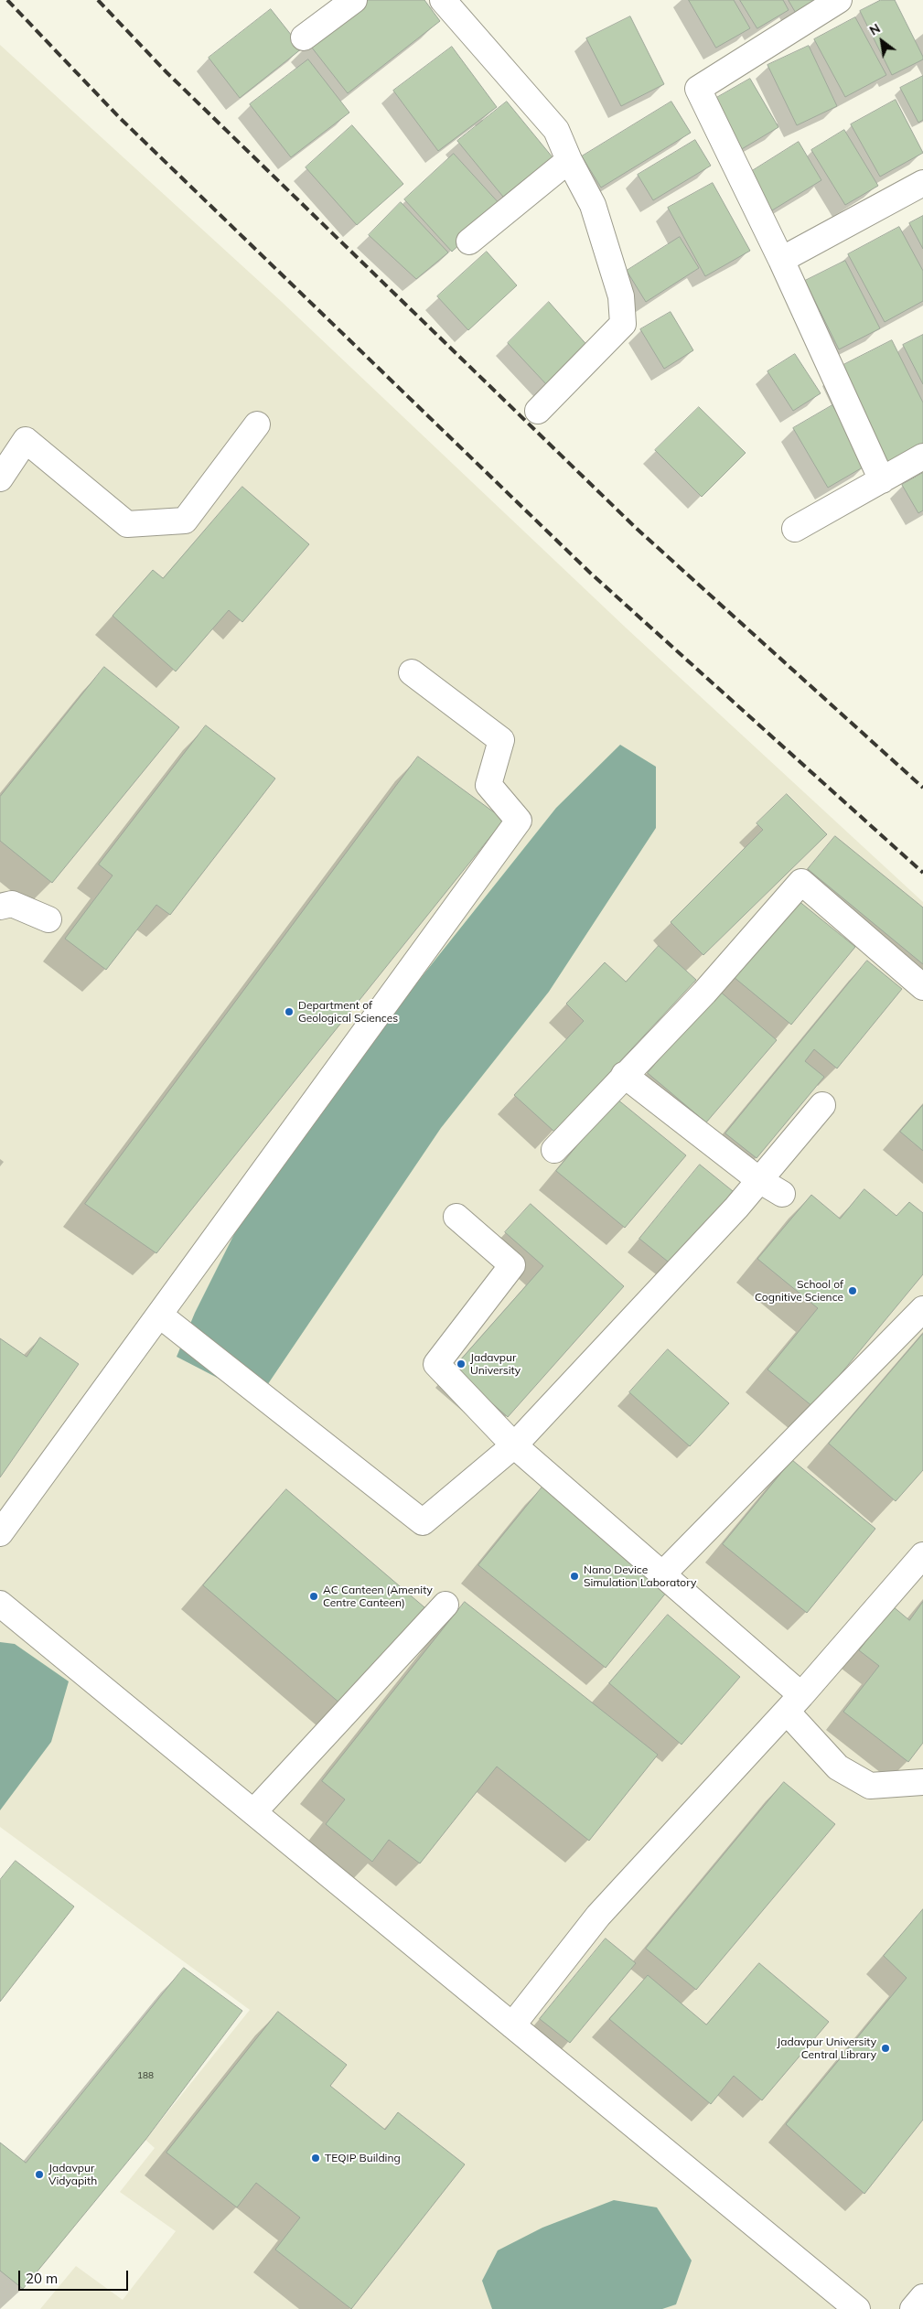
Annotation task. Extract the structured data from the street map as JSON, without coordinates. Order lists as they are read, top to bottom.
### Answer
{
  "places": [
    "Department of Geological Sciences",
    "School of Cognitive Science",
    "Jadavpur University",
    "Nano Device Simulation Laboratory",
    "AC Canteen (Amenity Centre Canteen)",
    "Jadavpur University Central Library",
    "TEQIP Building",
    "Jadavpur Vidyapith"
  ],
  "house_numbers": ["188"],
  "scale_bar": "20 m",
  "north": "top left"
}
